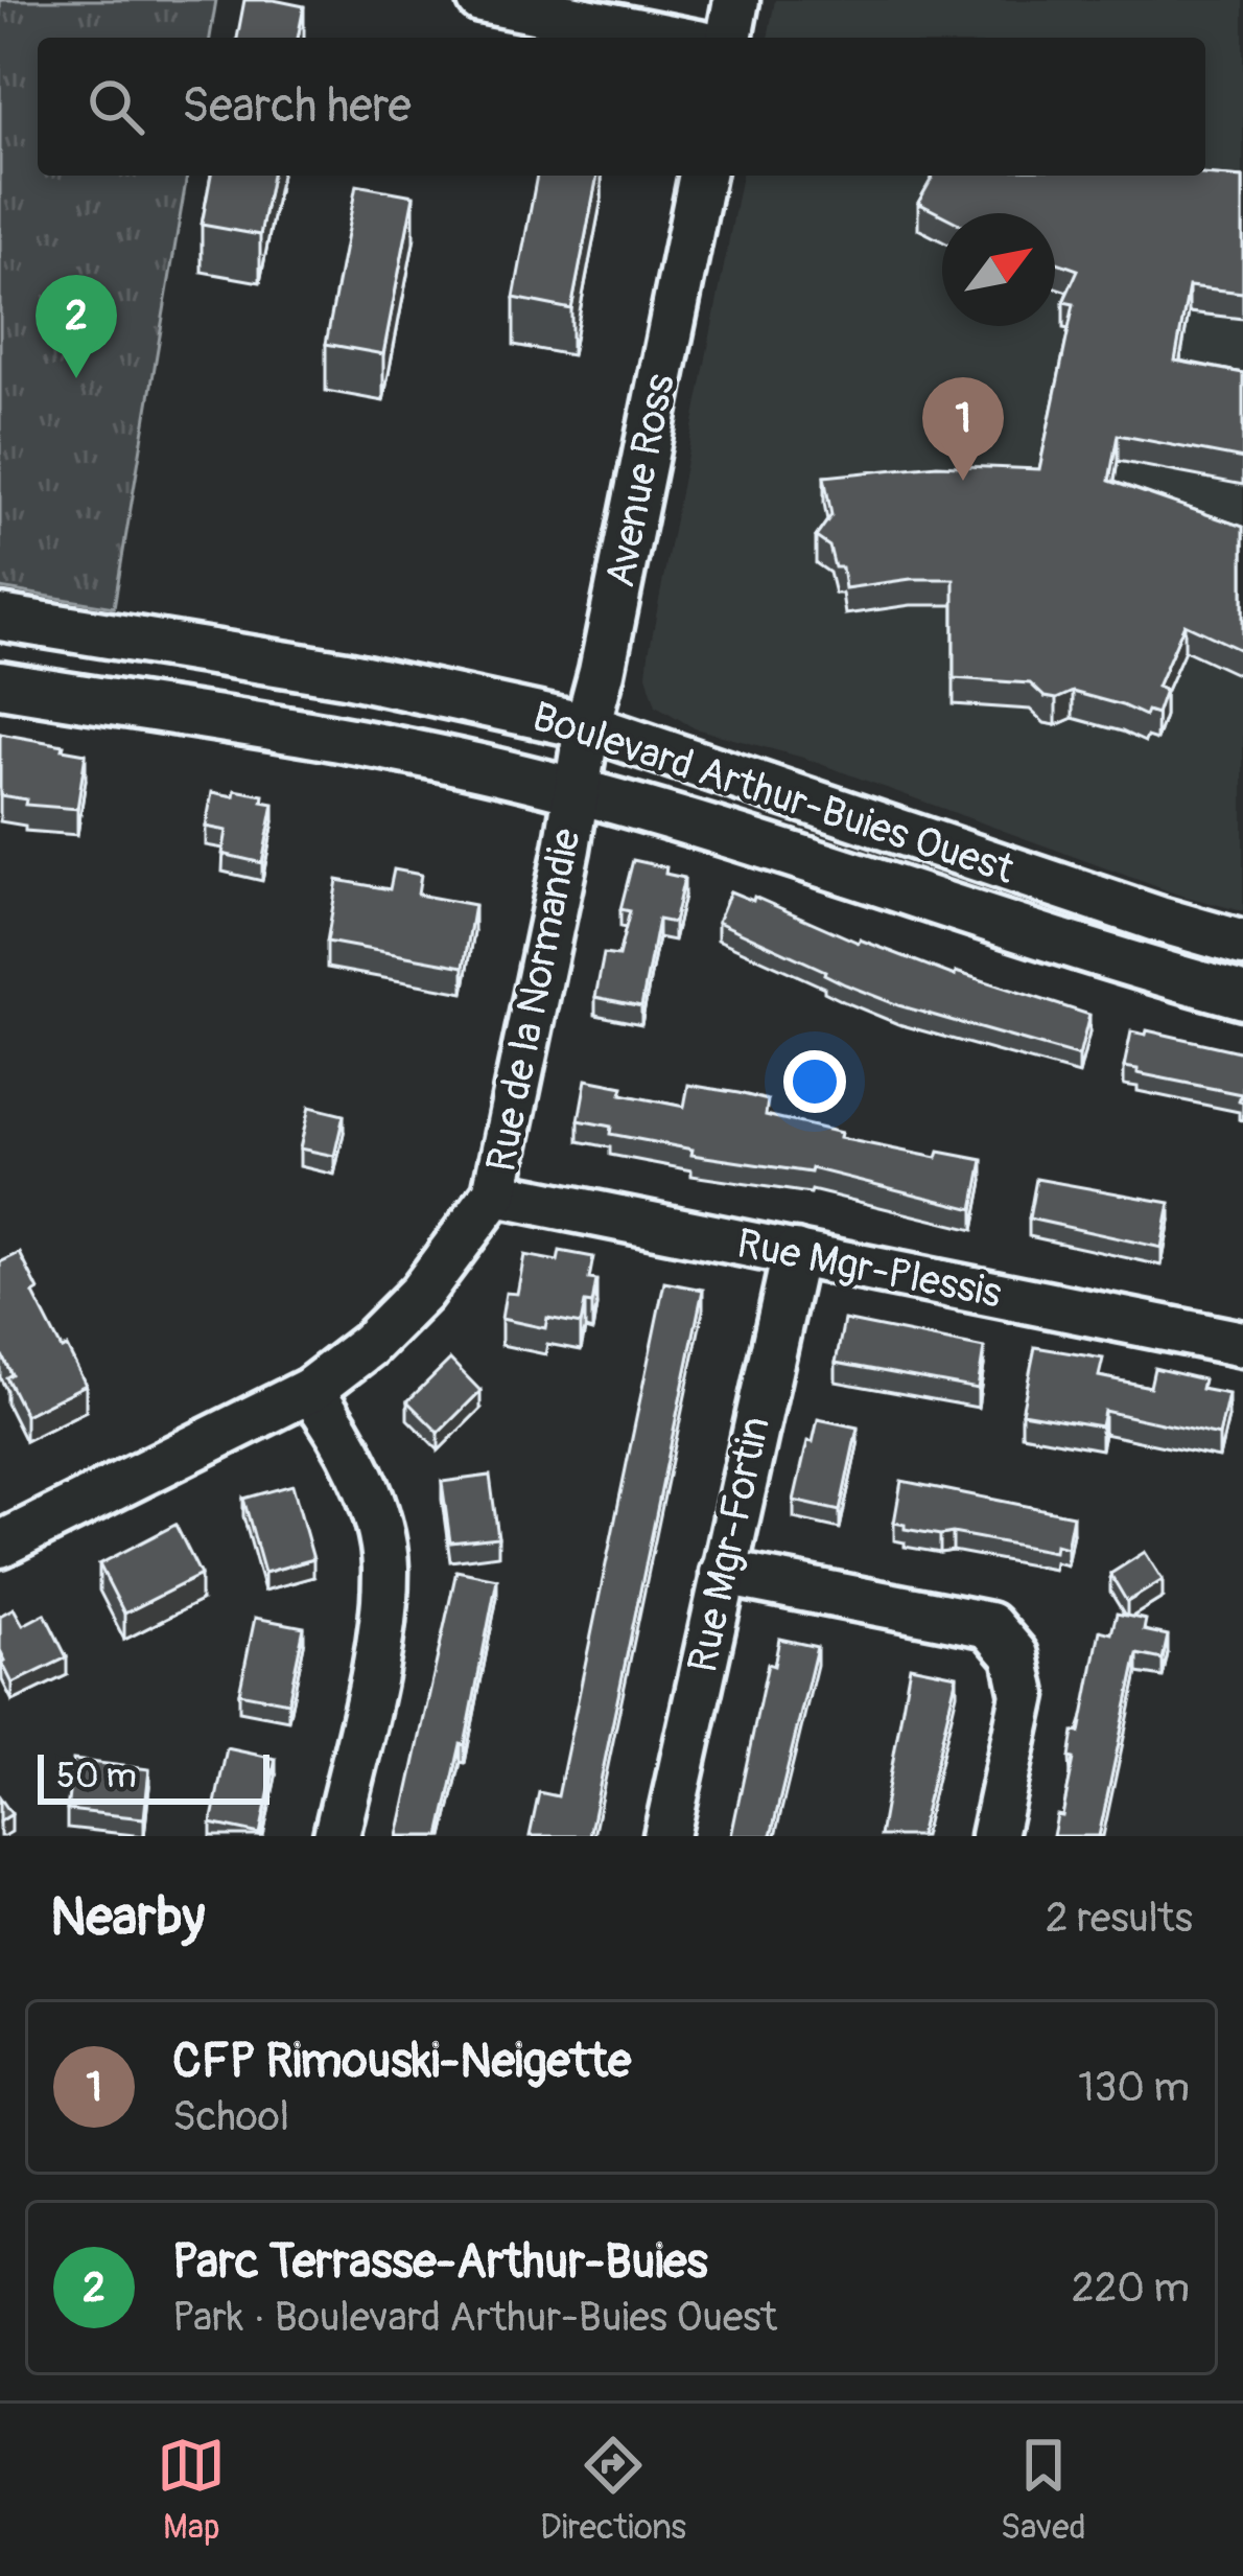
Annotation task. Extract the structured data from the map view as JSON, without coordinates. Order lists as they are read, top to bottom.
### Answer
{
  "streets": {
    "street": [
      "Avenue Ross",
      "Boulevard Arthur-Buies Ouest",
      "Rue de la Normandie",
      "Rue Mgr-Plessis",
      "Rue Mgr-Fortin"
    ]
  },
  "crossings": [
    ["Avenue Ross", "Boulevard Arthur-Buies Ouest"],
    ["Avenue Ross", "Rue de la Normandie"],
    ["Boulevard Arthur-Buies Ouest", "Rue de la Normandie"],
    ["Rue de la Normandie", "Rue Mgr-Plessis"],
    ["Rue Mgr-Plessis", "Rue Mgr-Fortin"]
  ],
  "scale_bar": "50 m",
  "north": "top right",
  "page": {
    "search": "Search here",
    "pins": ["2", "1"],
    "scale": "50 m",
    "heading": ["Nearby", "2 results"],
    "list": [
      {
        "mark": "1",
        "name": "CFP Rimouski-Neigette",
        "note": "School",
        "value": "130 m"
      },
      {
        "mark": "2",
        "name": "Parc Terrasse-Arthur-Buies",
        "note": "Park · Boulevard Arthur-Buies Ouest",
        "value": "220 m"
      }
    ],
    "nav": ["Map", "Directions", "Saved"]
  }
}
